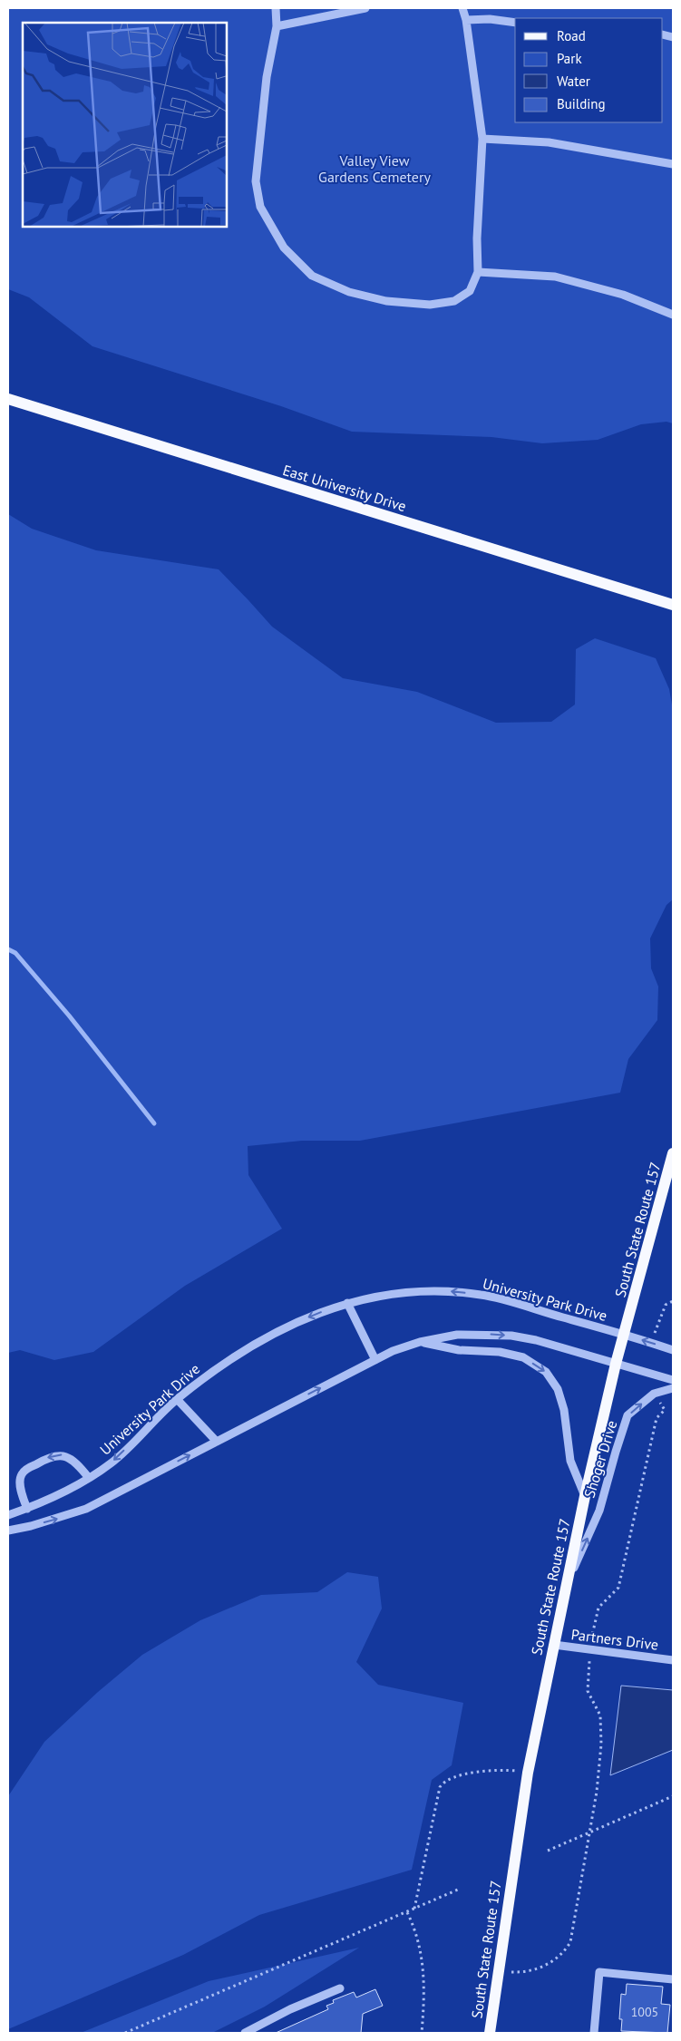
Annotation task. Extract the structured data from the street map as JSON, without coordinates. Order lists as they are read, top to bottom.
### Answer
{
  "streets": {
    "main road": ["East University Drive", "South State Route 157"],
    "street": ["University Park Drive", "Shoger Drive", "Partners Drive"]
  },
  "crossings": [
    ["South State Route 157", "University Park Drive"],
    ["South State Route 157", "Shoger Drive"],
    ["South State Route 157", "Partners Drive"]
  ],
  "one_way": ["Shoger Drive"],
  "parks": ["Valley View Gardens Cemetery"],
  "house_numbers": ["1005"],
  "legend": [
    "Road",
    "Park",
    "Water",
    "Building"
  ]
}
